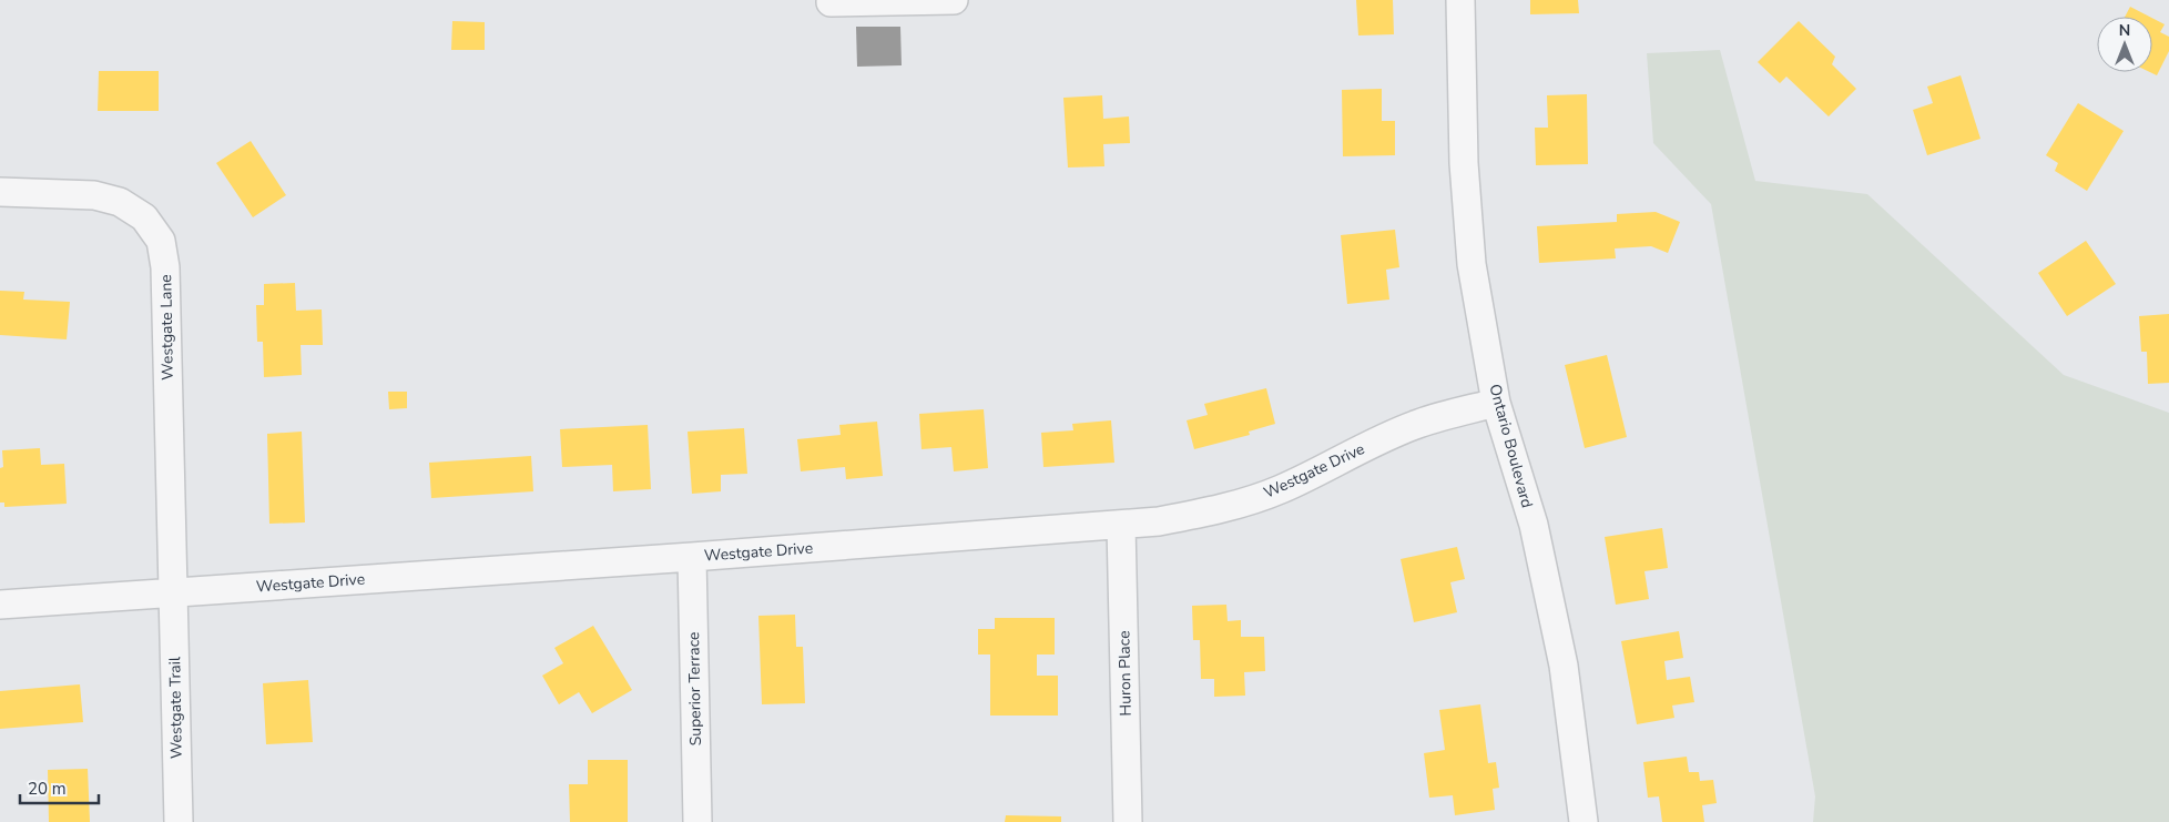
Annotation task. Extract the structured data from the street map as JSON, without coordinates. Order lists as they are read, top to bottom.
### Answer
{
  "streets": {
    "street": [
      "Westgate Lane",
      "Ontario Boulevard",
      "Westgate Drive",
      "Huron Place",
      "Superior Terrace",
      "Westgate Trail"
    ]
  },
  "crossings": [
    ["Westgate Lane", "Westgate Drive"],
    ["Westgate Lane", "Westgate Trail"],
    ["Ontario Boulevard", "Westgate Drive"],
    ["Westgate Drive", "Huron Place"],
    ["Westgate Drive", "Superior Terrace"],
    ["Westgate Drive", "Westgate Trail"]
  ],
  "scale_bar": "20 m",
  "north": "top"
}
